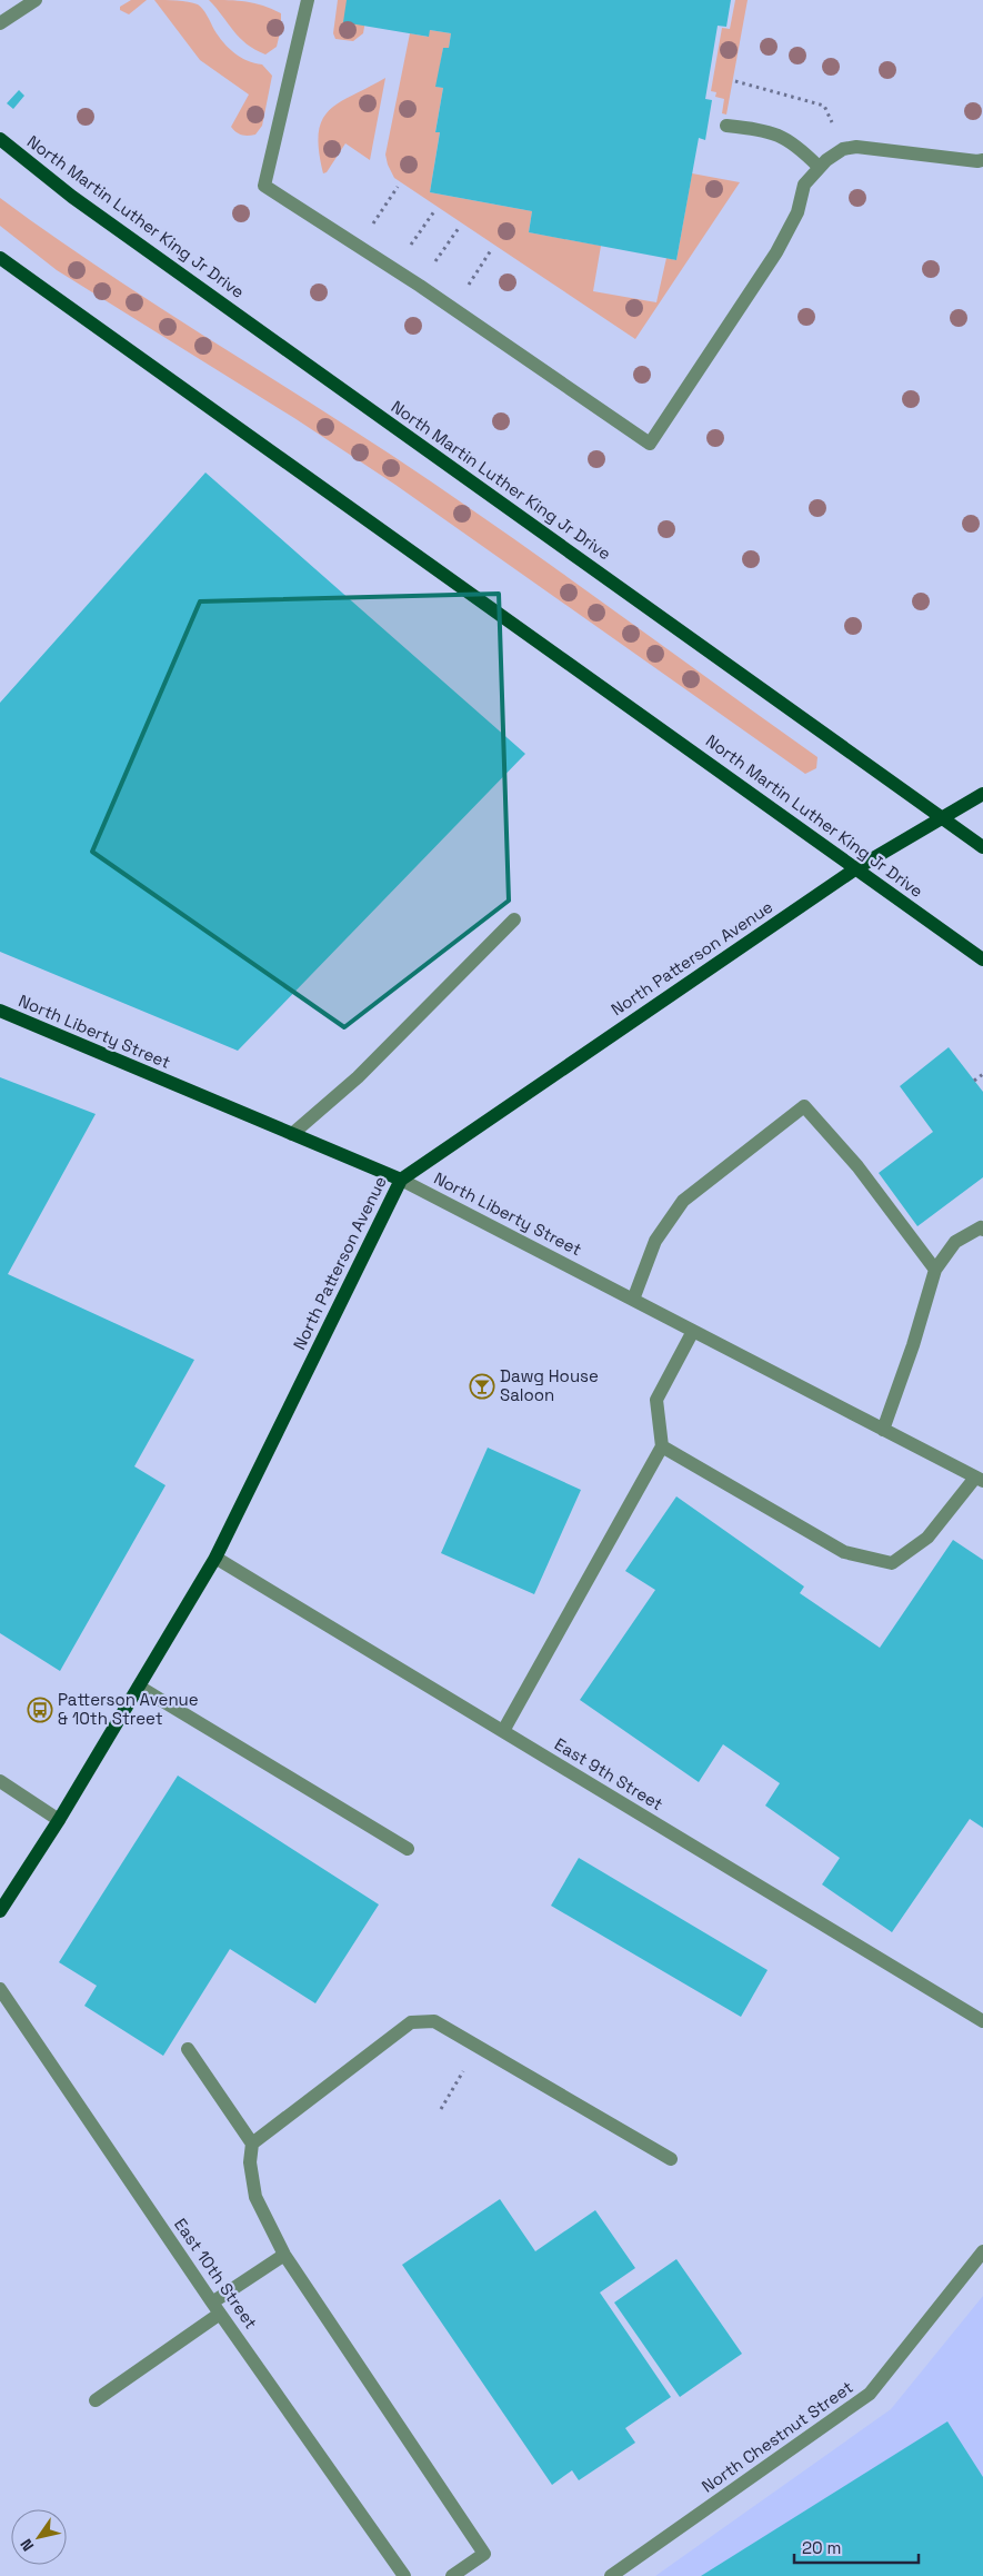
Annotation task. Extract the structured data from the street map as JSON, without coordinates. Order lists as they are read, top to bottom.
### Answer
{
  "streets": {
    "main road": ["North Martin Luther King Jr Drive", "North Patterson Avenue", "North Liberty Street"],
    "street": ["East 9th Street", "East 10th Street", "North Chestnut Street"]
  },
  "crossings": [
    ["North Martin Luther King Jr Drive", "North Patterson Avenue"],
    ["North Patterson Avenue", "North Liberty Street"],
    ["North Patterson Avenue", "East 9th Street"]
  ],
  "places": {
    "bar": ["Dawg House Saloon"],
    "bus stop": ["Patterson Avenue & 10th Street"]
  },
  "scale_bar": "20 m",
  "north": "bottom left"
}
